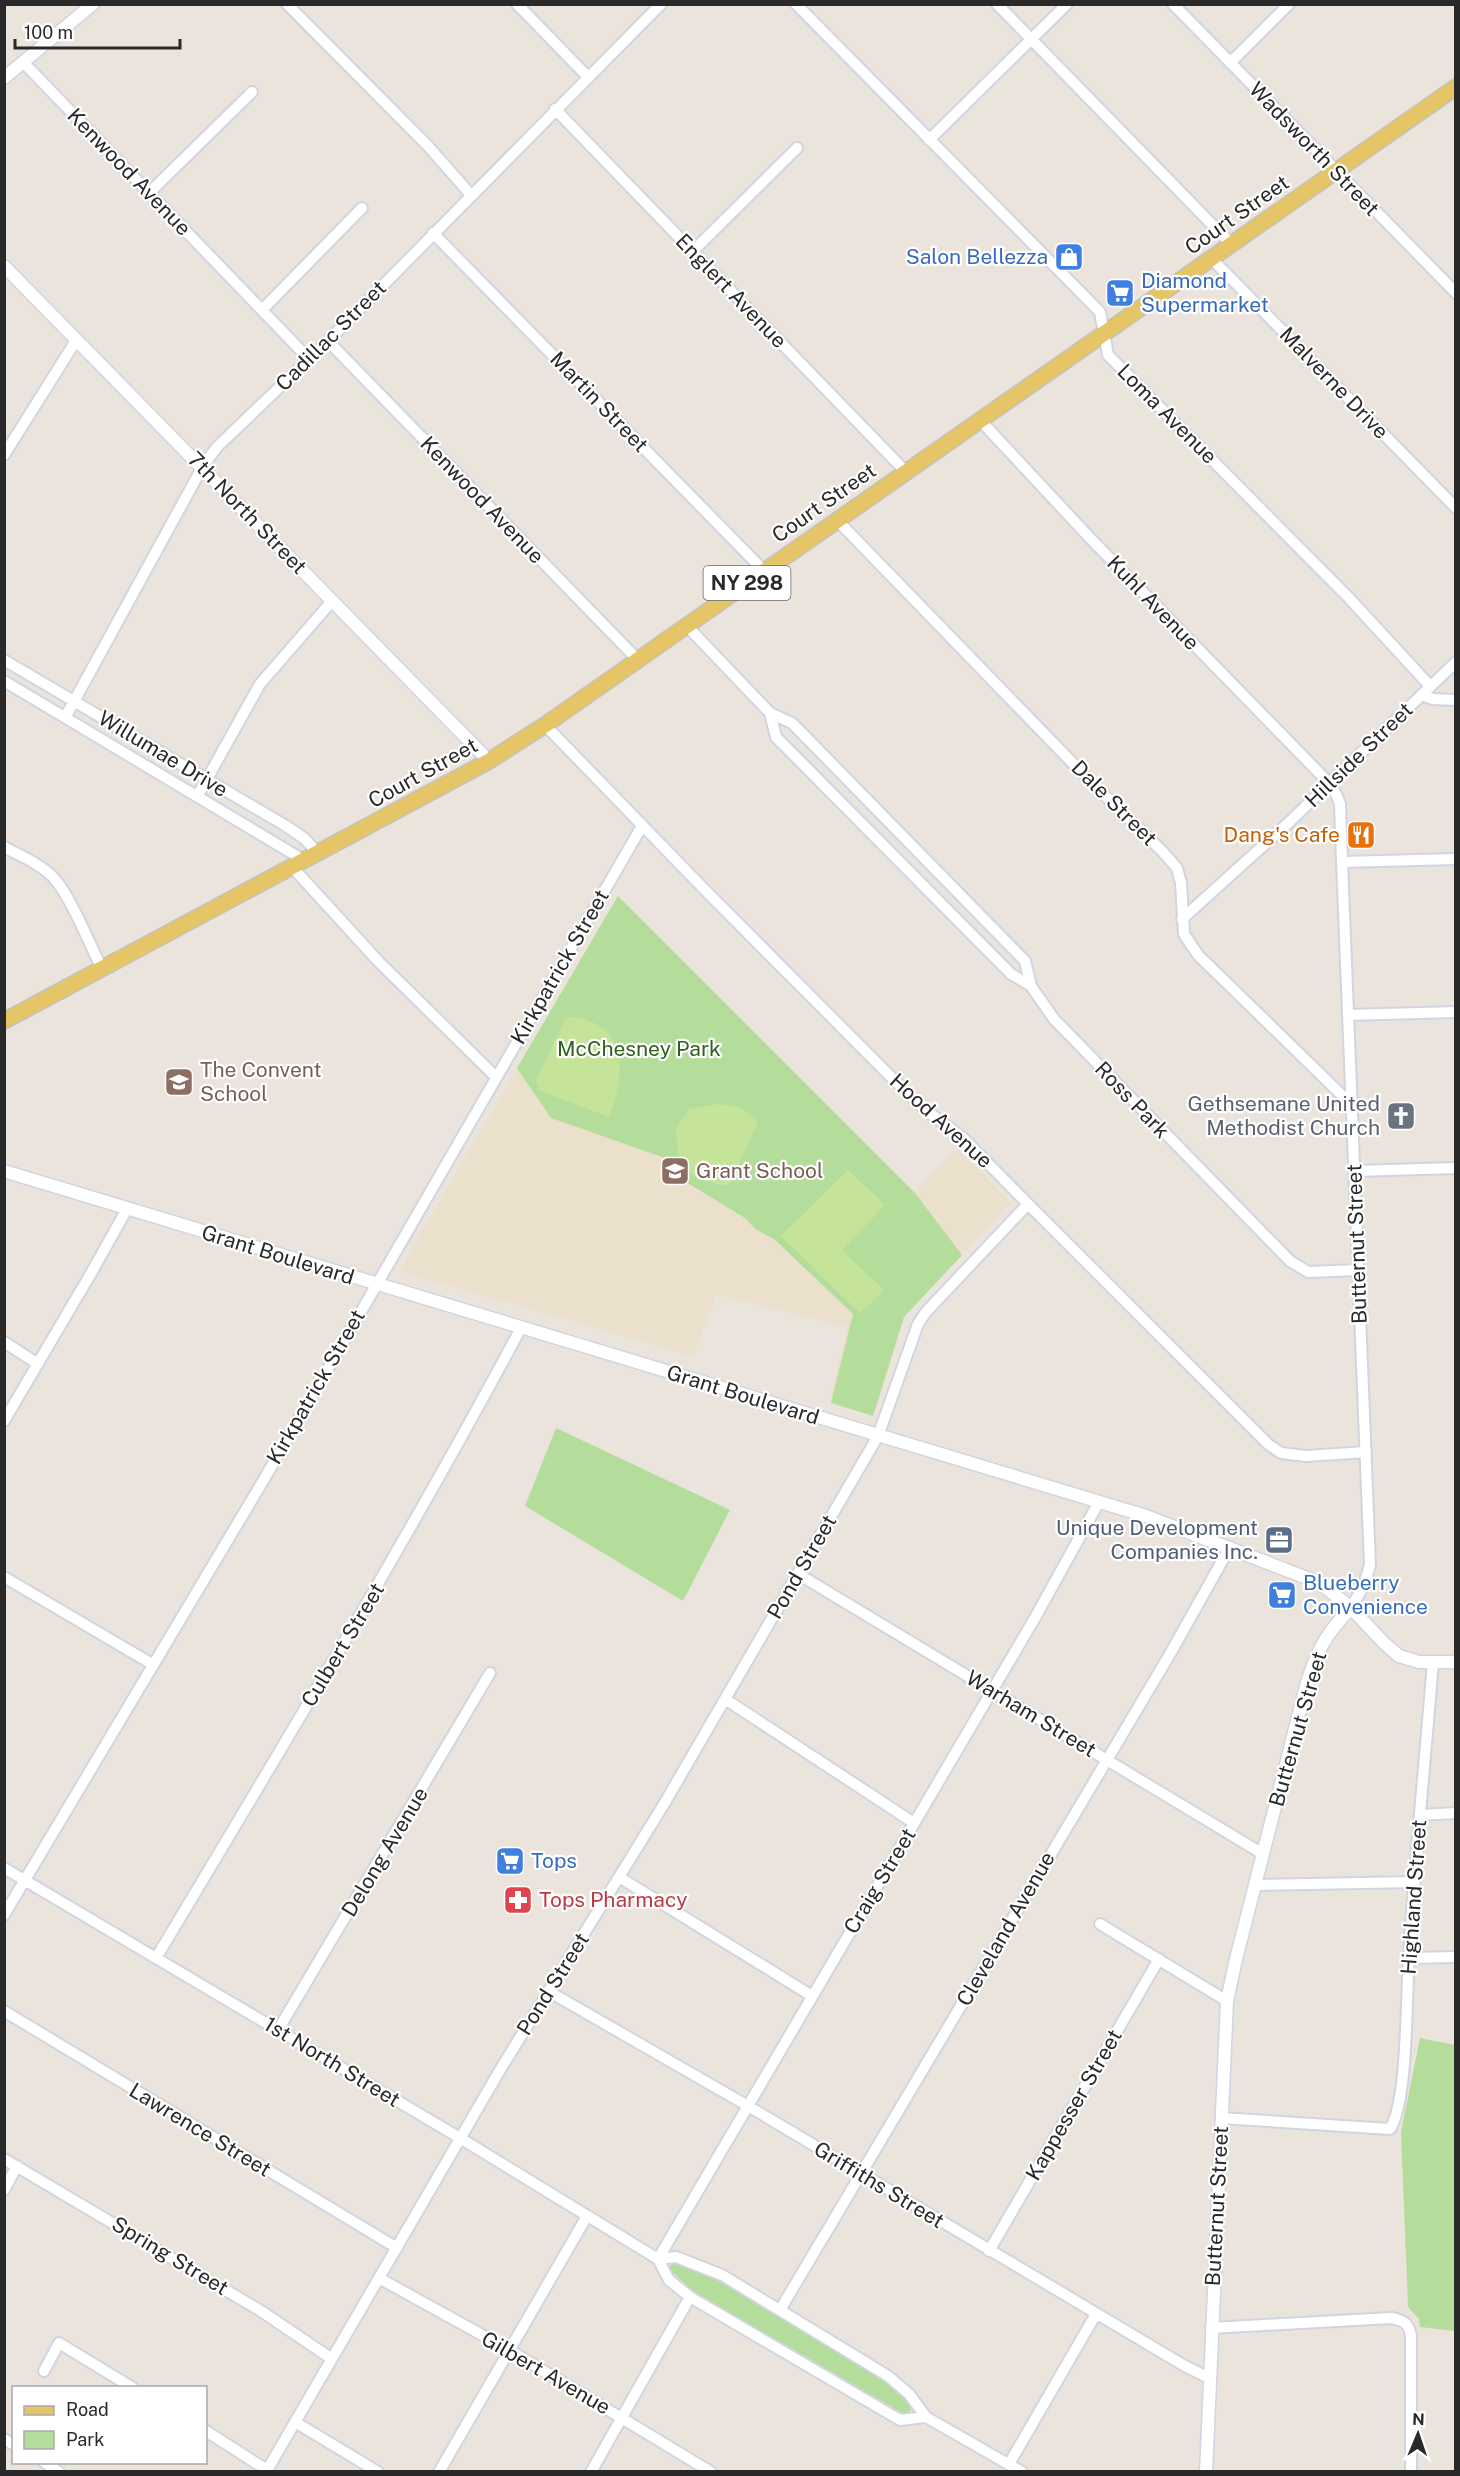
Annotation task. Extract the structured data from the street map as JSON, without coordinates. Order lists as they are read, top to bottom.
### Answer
{
  "streets": {
    "main road": ["Court Street", "NY 298"],
    "street": [
      "Wadsworth Street",
      "Kenwood Avenue",
      "Englert Avenue",
      "Cadillac Street",
      "Malverne Drive",
      "Martin Street",
      "Loma Avenue",
      "7th North Street",
      "Kuhl Avenue",
      "Willumae Drive",
      "Hillside Street",
      "Dale Street",
      "Kirkpatrick Street",
      "Ross Park",
      "Hood Avenue",
      "Butternut Street",
      "Grant Boulevard",
      "Pond Street",
      "Culbert Street",
      "Warham Street",
      "Delong Avenue",
      "Craig Street",
      "Highland Street",
      "Cleveland Avenue",
      "1st North Street",
      "Kappesser Street",
      "Lawrence Street",
      "Griffiths Street",
      "Spring Street",
      "Gilbert Avenue"
    ]
  },
  "crossings": [
    ["Wadsworth Street", "Court Street"],
    ["Kenwood Avenue", "Court Street"],
    ["Kenwood Avenue", "Cadillac Street"],
    ["Court Street", "Englert Avenue"],
    ["Court Street", "Malverne Drive"],
    ["Court Street", "Martin Street"],
    ["Court Street", "Loma Avenue"],
    ["Court Street", "7th North Street"],
    ["Court Street", "Kuhl Avenue"],
    ["Court Street", "Willumae Drive"],
    ["Court Street", "Dale Street"],
    ["Court Street", "Ross Park"],
    ["Court Street", "Hood Avenue"],
    ["Englert Avenue", "Cadillac Street"],
    ["Cadillac Street", "Martin Street"],
    ["Cadillac Street", "7th North Street"],
    ["Cadillac Street", "Willumae Drive"],
    ["Loma Avenue", "Hillside Street"],
    ["Kuhl Avenue", "Hillside Street"],
    ["Kuhl Avenue", "Butternut Street"],
    ["Hillside Street", "Dale Street"],
    ["Hillside Street", "Butternut Street"],
    ["Dale Street", "Butternut Street"],
    ["Kirkpatrick Street", "Hood Avenue"],
    ["Kirkpatrick Street", "Grant Boulevard"],
    ["Kirkpatrick Street", "1st North Street"],
    ["Ross Park", "Butternut Street"],
    ["Hood Avenue", "Butternut Street"],
    ["Hood Avenue", "Pond Street"],
    ["Butternut Street", "Grant Boulevard"],
    ["Butternut Street", "Warham Street"],
    ["Butternut Street", "Highland Street"],
    ["Butternut Street", "Griffiths Street"],
    ["Grant Boulevard", "Pond Street"],
    ["Grant Boulevard", "Culbert Street"],
    ["Grant Boulevard", "Craig Street"],
    ["Grant Boulevard", "Highland Street"],
    ["Grant Boulevard", "Cleveland Avenue"],
    ["Pond Street", "Warham Street"],
    ["Pond Street", "1st North Street"],
    ["Pond Street", "Lawrence Street"],
    ["Pond Street", "Griffiths Street"],
    ["Pond Street", "Spring Street"],
    ["Pond Street", "Gilbert Avenue"],
    ["Culbert Street", "1st North Street"],
    ["Warham Street", "Craig Street"],
    ["Warham Street", "Cleveland Avenue"],
    ["Delong Avenue", "1st North Street"],
    ["Craig Street", "1st North Street"],
    ["Craig Street", "Griffiths Street"],
    ["Cleveland Avenue", "1st North Street"],
    ["Cleveland Avenue", "Griffiths Street"],
    ["Kappesser Street", "Griffiths Street"]
  ],
  "parks": ["McChesney Park"],
  "places": {
    "shop": ["Salon Bellezza"],
    "supermarket": ["Diamond Supermarket", "Blueberry Convenience", "Tops"],
    "restaurant": ["Dang's Cafe"],
    "school or university": ["The Convent School", "Grant School"],
    "church": ["Gethsemane United Methodist Church"],
    "office": ["Unique Development Companies Inc."],
    "pharmacy": ["Tops Pharmacy"]
  },
  "legend": ["Road", "Park"],
  "scale_bar": "100 m",
  "north": "top"
}
